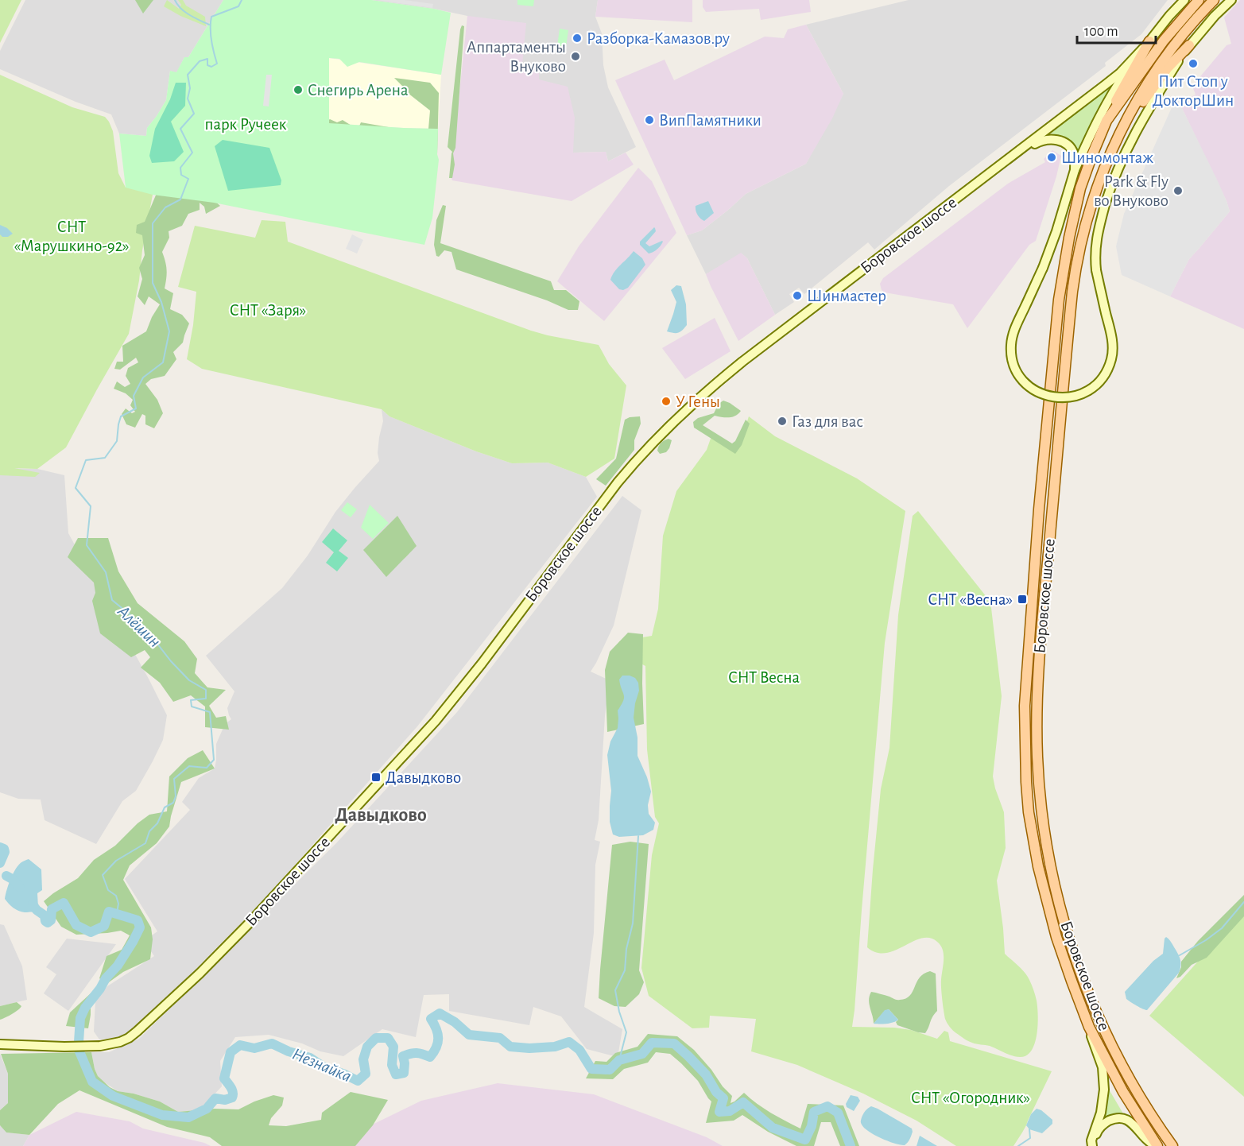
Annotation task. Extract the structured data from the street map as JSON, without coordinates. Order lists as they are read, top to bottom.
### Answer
{
  "streets": {
    "main road": ["Боровское шоссе"]
  },
  "districts": ["Давыдково"],
  "water": ["Алёшин", "Незнайка"],
  "parks": [
    "парк Ручеек",
    "СНТ «Марушкино-92»",
    "СНТ «Заря»",
    "СНТ Весна",
    "СНТ «Огородник»"
  ],
  "places": {
    "other": [
      "Разборка-Камазов.ру",
      "Аппартаменты Внуково",
      "Пит Стоп у ДокторШин",
      "Снегирь Арена",
      "ВипПамятники",
      "Шиномонтаж",
      "Park & Fly во Внуково",
      "Шинмастер",
      "У Гены",
      "Газ для вас"
    ],
    "transit": ["СНТ «Весна»", "Давыдково"]
  },
  "scale_bar": "100 m"
}
